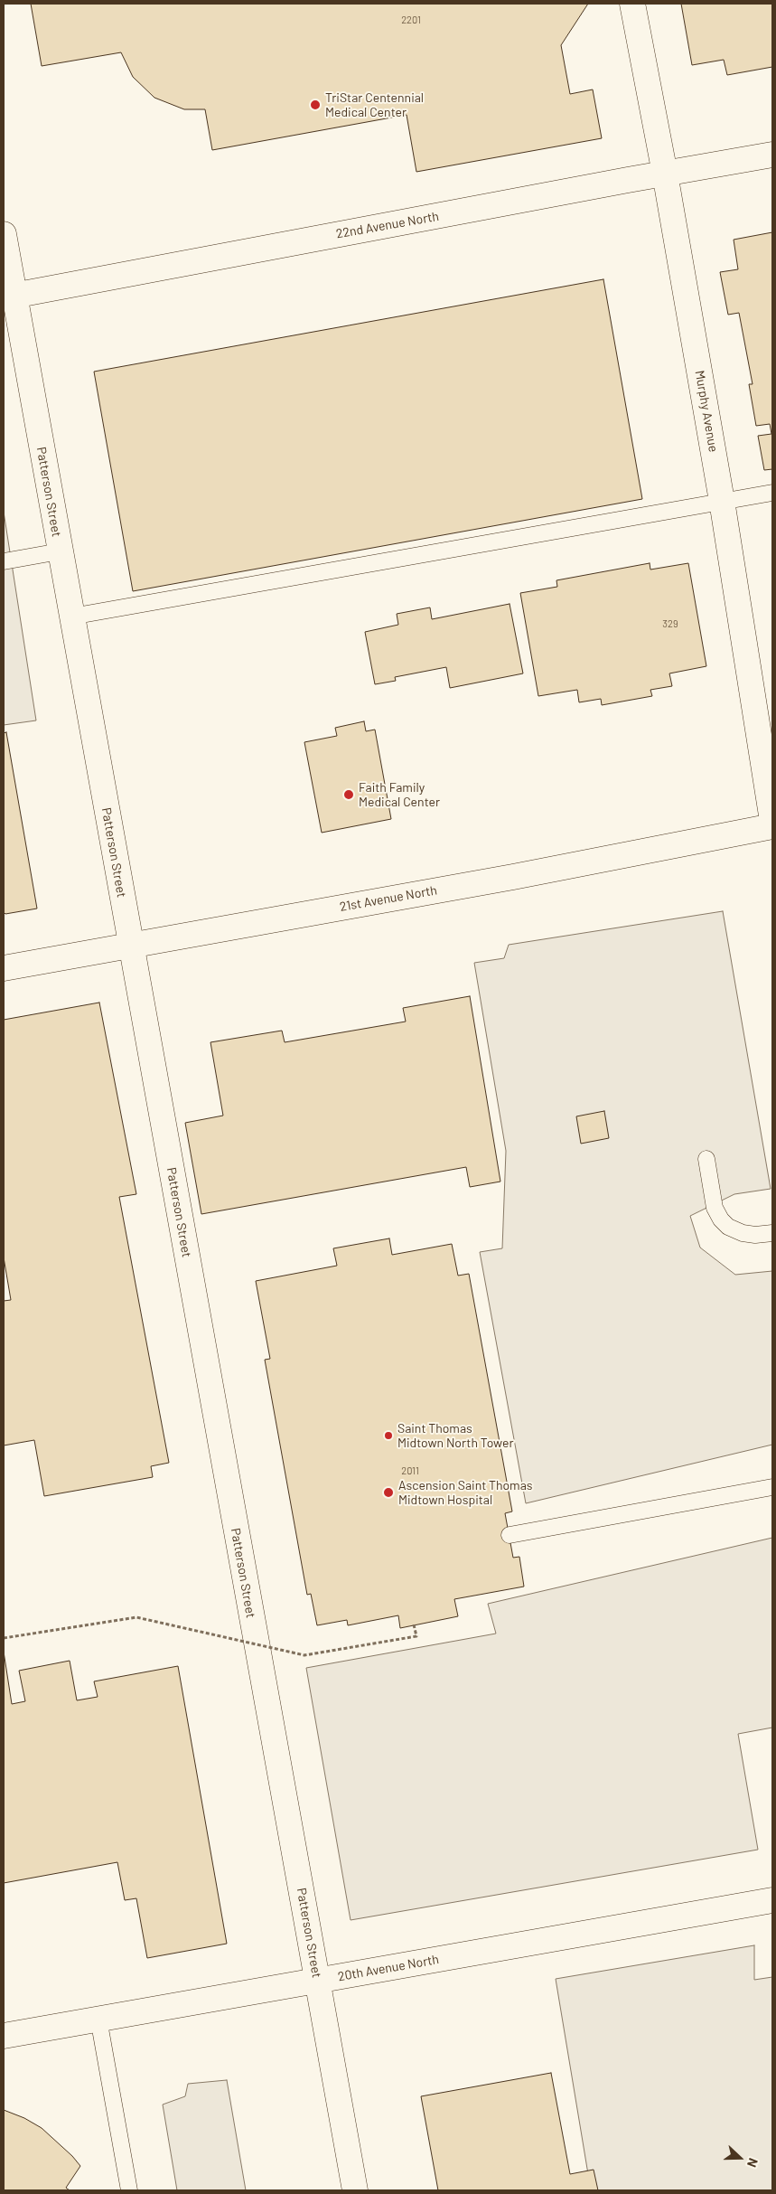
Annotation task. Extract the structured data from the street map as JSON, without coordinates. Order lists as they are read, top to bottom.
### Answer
{
  "streets": {
    "street": [
      "22nd Avenue North",
      "Murphy Avenue",
      "Patterson Street",
      "21st Avenue North",
      "20th Avenue North"
    ]
  },
  "crossings": [
    ["22nd Avenue North", "Murphy Avenue"],
    ["22nd Avenue North", "Patterson Street"],
    ["Patterson Street", "21st Avenue North"],
    ["Patterson Street", "20th Avenue North"]
  ],
  "places": [
    "TriStar Centennial Medical Center",
    "Faith Family Medical Center",
    "Saint Thomas Midtown North Tower",
    "Ascension Saint Thomas Midtown Hospital"
  ],
  "house_numbers": ["2201", "329", "2011"],
  "north": "right"
}
